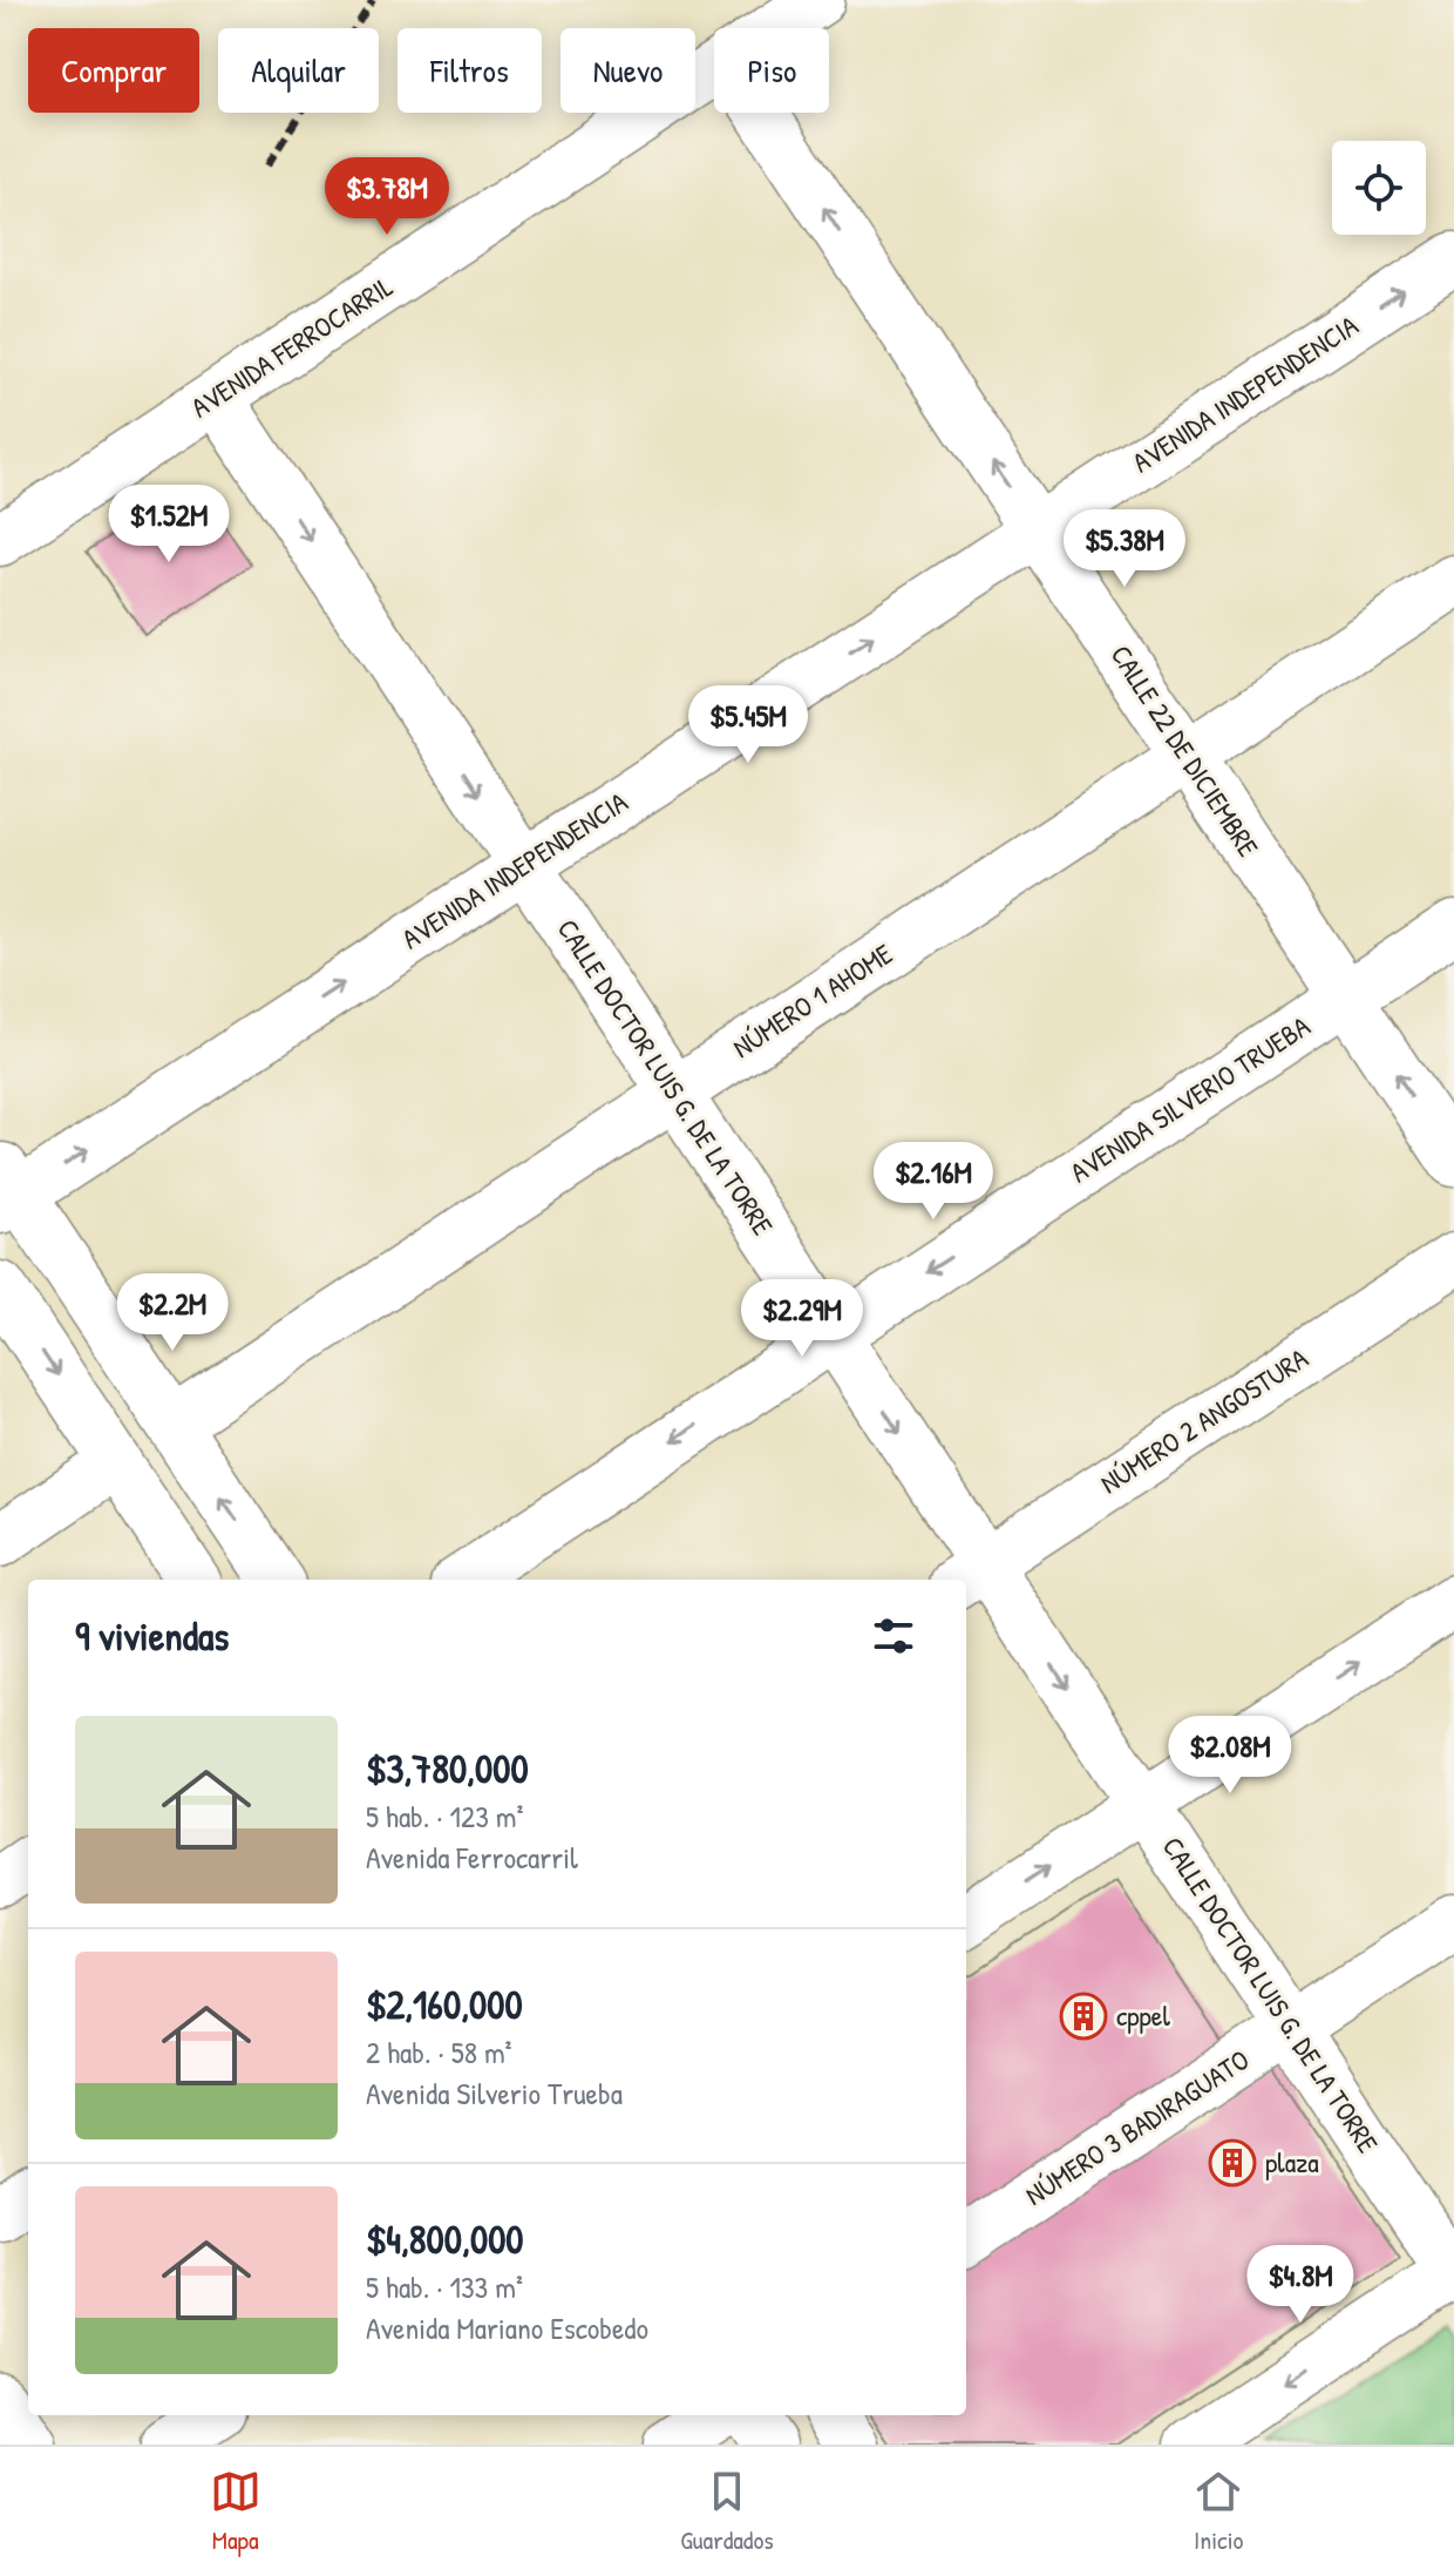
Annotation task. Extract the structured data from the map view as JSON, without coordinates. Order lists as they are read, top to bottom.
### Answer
{
  "streets": {
    "street": [
      "AVENIDA FERROCARRIL",
      "AVENIDA INDEPENDENCIA",
      "CALLE 22 DE DICIEMBRE",
      "NÚMERO 1 AHOME",
      "CALLE DOCTOR LUIS G. DE LA TORRE",
      "AVENIDA SILVERIO TRUEBA",
      "NÚMERO 2 ANGOSTURA",
      "NÚMERO 3 BADIRAGUATO"
    ]
  },
  "crossings": [
    ["AVENIDA FERROCARRIL", "CALLE DOCTOR LUIS G. DE LA TORRE"],
    ["AVENIDA INDEPENDENCIA", "CALLE 22 DE DICIEMBRE"],
    ["AVENIDA INDEPENDENCIA", "CALLE DOCTOR LUIS G. DE LA TORRE"],
    ["CALLE 22 DE DICIEMBRE", "NÚMERO 1 AHOME"],
    ["CALLE 22 DE DICIEMBRE", "AVENIDA SILVERIO TRUEBA"],
    ["NÚMERO 1 AHOME", "CALLE DOCTOR LUIS G. DE LA TORRE"],
    ["CALLE DOCTOR LUIS G. DE LA TORRE", "AVENIDA SILVERIO TRUEBA"],
    ["CALLE DOCTOR LUIS G. DE LA TORRE", "NÚMERO 2 ANGOSTURA"],
    ["CALLE DOCTOR LUIS G. DE LA TORRE", "NÚMERO 3 BADIRAGUATO"]
  ],
  "one_way": [
    "AVENIDA INDEPENDENCIA",
    "CALLE 22 DE DICIEMBRE",
    "CALLE DOCTOR LUIS G. DE LA TORRE",
    "AVENIDA SILVERIO TRUEBA"
  ],
  "places": {
    "building": ["cppel", "plaza"]
  },
  "page": {
    "chip": [
      "Comprar",
      "Alquilar",
      "Filtros",
      "Nuevo",
      "Piso"
    ],
    "price": [
      "$3.78M",
      "$1.52M",
      "$5.38M",
      "$5.45M",
      "$2.16M",
      "$2.2M",
      "$2.29M",
      "$2.08M",
      "$4.8M"
    ],
    "heading": "9 viviendas",
    "list": [
      {
        "name": "$3,780,000",
        "note": "5 hab. · 123 m² · Avenida Ferrocarril"
      },
      {
        "name": "$2,160,000",
        "note": "2 hab. · 58 m² · Avenida Silverio Trueba"
      },
      {
        "name": "$4,800,000",
        "note": "5 hab. · 133 m² · Avenida Mariano Escobedo"
      }
    ],
    "tabs": ["Mapa", "Guardados", "Inicio"]
  }
}
